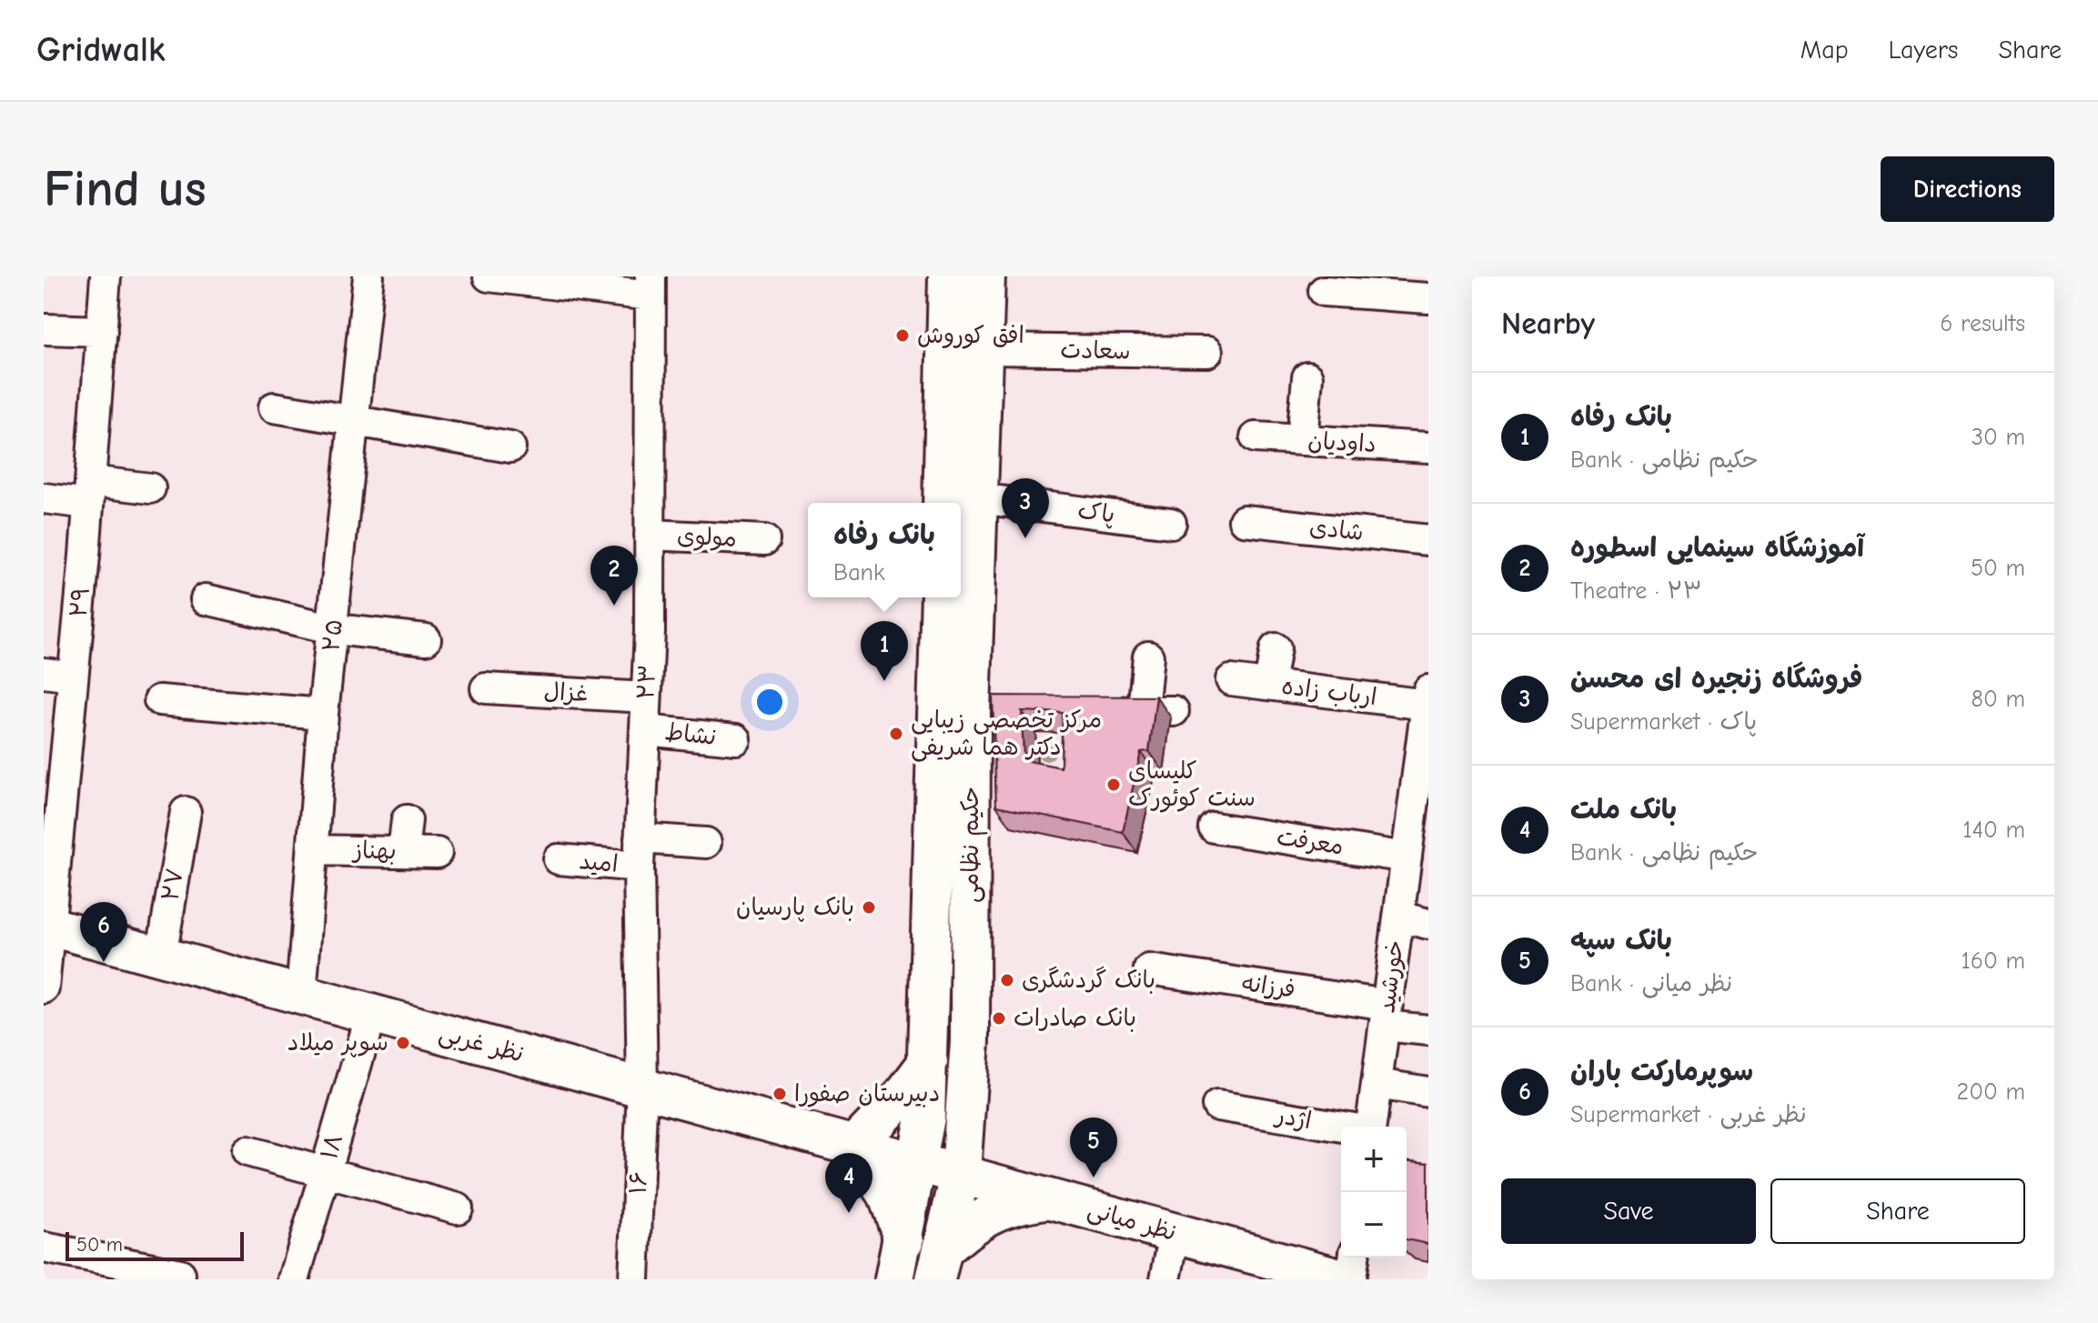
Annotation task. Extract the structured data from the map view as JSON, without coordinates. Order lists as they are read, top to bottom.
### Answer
{
  "streets": {
    "main road": ["حکیم نظامی", "نظر غربی", "نظر میانی"],
    "street": [
      "سعادت",
      "داودیان",
      "پاک",
      "شادی",
      "مولوی",
      "۲۹",
      "۲۵",
      "۲۳",
      "ارباب زاده",
      "غزال",
      "نشاط",
      "معرفت",
      "بهناز",
      "امید",
      "۲۷",
      "خورشید",
      "فرزانه",
      "اژدر",
      "۱۸",
      "۱۶"
    ]
  },
  "crossings": [
    ["سعادت", "حکیم نظامی"],
    ["پاک", "حکیم نظامی"],
    ["مولوی", "۲۳"],
    ["۲۹", "نظر غربی"],
    ["۲۵", "بهناز"],
    ["۲۵", "نظر غربی"],
    ["۲۳", "غزال"],
    ["۲۳", "نشاط"],
    ["۲۳", "امید"],
    ["۲۳", "نظر غربی"],
    ["۲۳", "۱۶"],
    ["ارباب زاده", "خورشید"],
    ["معرفت", "خورشید"],
    ["حکیم نظامی", "نظر غربی"],
    ["حکیم نظامی", "نظر میانی"],
    ["۲۷", "نظر غربی"],
    ["خورشید", "فرزانه"],
    ["نظر غربی", "۱۸"],
    ["نظر غربی", "۱۶"],
    ["نظر غربی", "نظر میانی"]
  ],
  "places": [
    "افق کوروش",
    "مرکز تخصصی زیبایی دکتر هما شریفی",
    "کلیسای سنت کوئورک",
    "بانک پارسیان",
    "بانک گردشگری",
    "بانک صادرات",
    "سوپر میلاد",
    "دبیرستان صفورا"
  ],
  "scale_bar": "50 m",
  "page": {
    "header": "Gridwalk",
    "nav": ["Map", "Layers", "Share"],
    "buttons": [
      "Directions",
      ["Save", "Share"]
    ],
    "title": "Find us",
    "heading": ["Nearby", "6 results"],
    "list": [
      {
        "mark": "1",
        "name": "بانک رفاه",
        "note": "Bank · حکیم نظامی",
        "value": "30 m"
      },
      {
        "mark": "2",
        "name": "آموزشگاه سینمایی اسطوره",
        "note": "Theatre · ۲۳",
        "value": "50 m"
      },
      {
        "mark": "3",
        "name": "فروشگاه زنجیره ای محسن",
        "note": "Supermarket · پاک",
        "value": "80 m"
      },
      {
        "mark": "4",
        "name": "بانک ملت",
        "note": "Bank · حکیم نظامی",
        "value": "140 m"
      },
      {
        "mark": "5",
        "name": "بانک سپه",
        "note": "Bank · نظر میانی",
        "value": "160 m"
      },
      {
        "mark": "6",
        "name": "سوپرمارکت باران",
        "note": "Supermarket · نظر غربی",
        "value": "200 m"
      }
    ],
    "pins": [
      "3",
      "2",
      "1",
      "6",
      "5",
      "4"
    ],
    "popup": ["بانک رفاه", "Bank"],
    "map_buttons": ["+", "−"],
    "scale": "50 m"
  }
}
